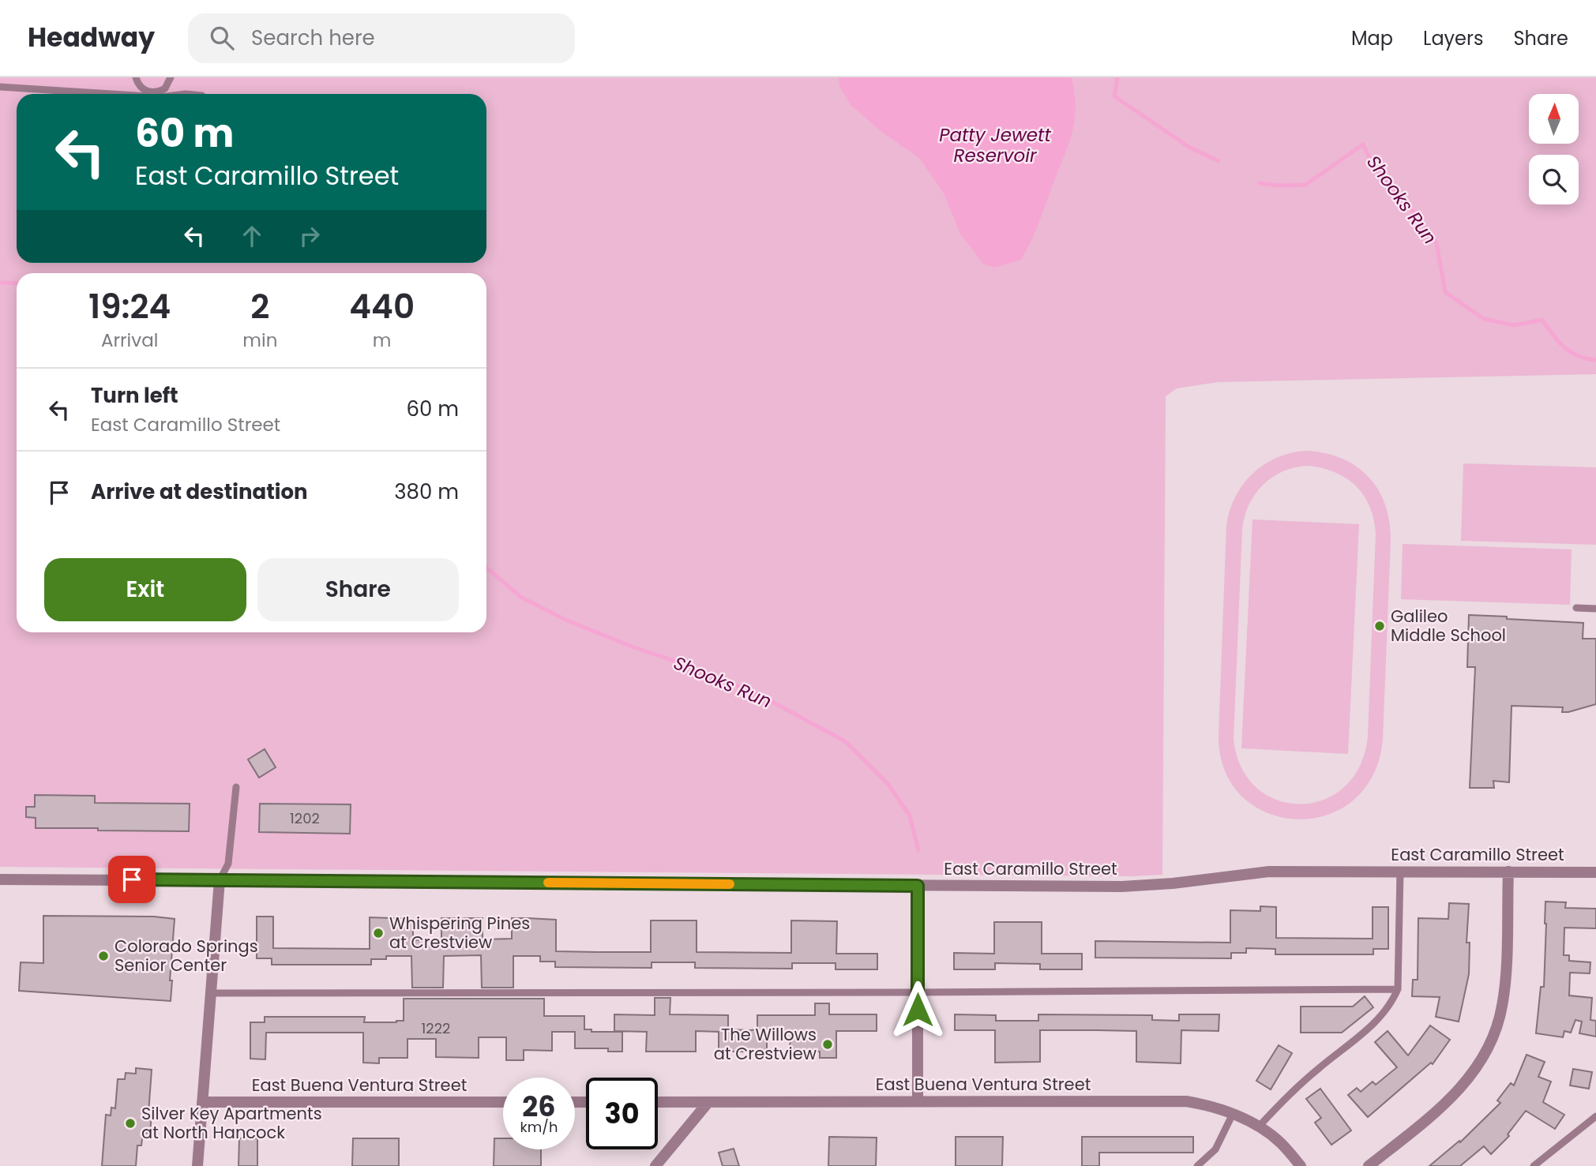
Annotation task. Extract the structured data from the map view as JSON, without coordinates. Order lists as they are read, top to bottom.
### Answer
{
  "streets": {
    "street": ["East Caramillo Street", "East Buena Ventura Street"]
  },
  "water": ["Patty Jewett Reservoir", "Shooks Run"],
  "places": [
    "Galileo Middle School",
    "Whispering Pines at Crestview",
    "Colorado Springs Senior Center",
    "The Willows at Crestview",
    "Silver Key Apartments at North Hancock"
  ],
  "house_numbers": ["1202", "1222"],
  "north": "top",
  "page": {
    "header": "Headway",
    "search": "Search here",
    "nav": ["Map", "Layers", "Share"],
    "turn": ["60 m", "East Caramillo Street"],
    "eta": [
      "19:24",
      "Arrival",
      "2",
      "min",
      "440",
      "m"
    ],
    "list": [
      {
        "name": "Turn left",
        "note": "East Caramillo Street",
        "value": "60 m"
      },
      {
        "name": "Arrive at destination",
        "value": "380 m"
      }
    ],
    "buttons": ["Exit", "Share"],
    "speed": "26 km/h",
    "limit": "30"
  }
}
